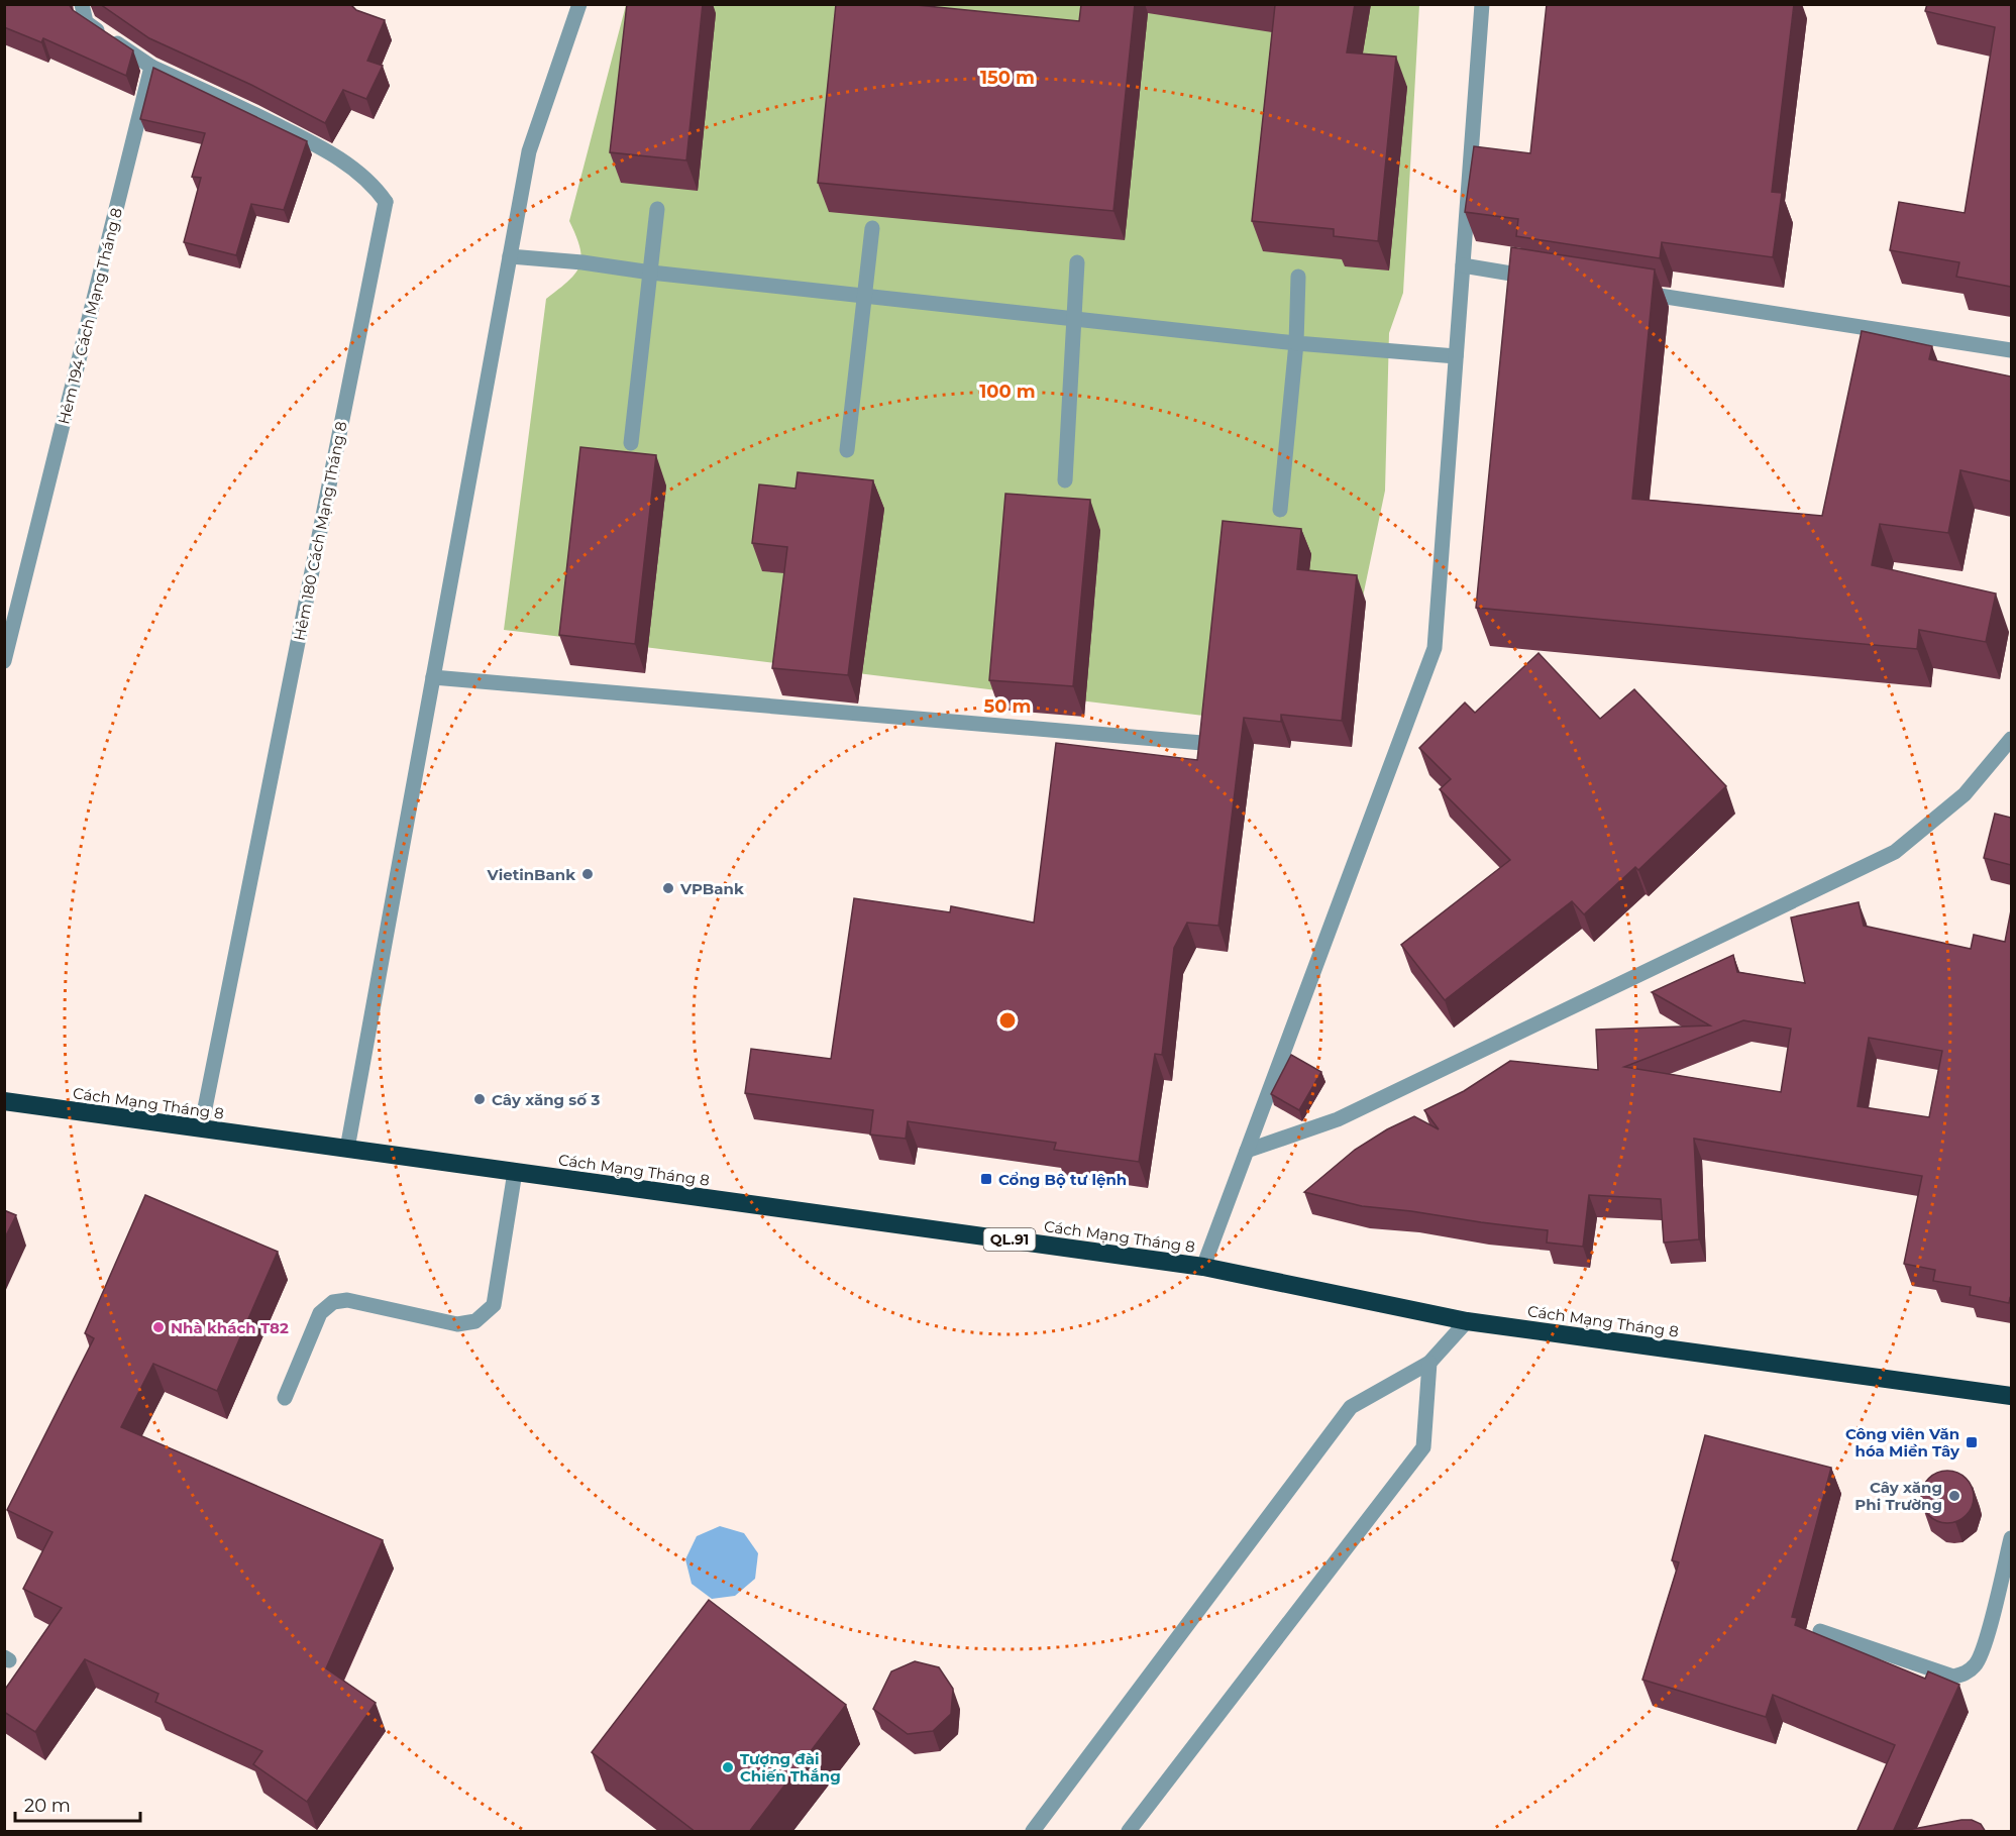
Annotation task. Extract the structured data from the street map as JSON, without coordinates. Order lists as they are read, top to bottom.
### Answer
{
  "streets": {
    "highway": ["Cách Mạng Tháng 8", "QL.91"],
    "street": ["Hẻm 194 Cách Mạng Tháng 8", "Hẻm 180 Cách Mạng Tháng 8"]
  },
  "crossings": [
    ["Hẻm 194 Cách Mạng Tháng 8", "Hẻm 180 Cách Mạng Tháng 8"],
    ["Hẻm 180 Cách Mạng Tháng 8", "Cách Mạng Tháng 8"]
  ],
  "places": {
    "other": [
      "VietinBank",
      "VPBank",
      "Cây xăng số 3",
      "Nhà khách T82",
      "Cây xăng Phi Trường",
      "Tượng đài Chiến Thắng"
    ],
    "transit": ["Cổng Bộ tư lệnh", "Công viên Văn hóa Miền Tây"]
  },
  "scale_bar": "20 m",
  "rings": ["150 m", "100 m", "50 m"]
}
